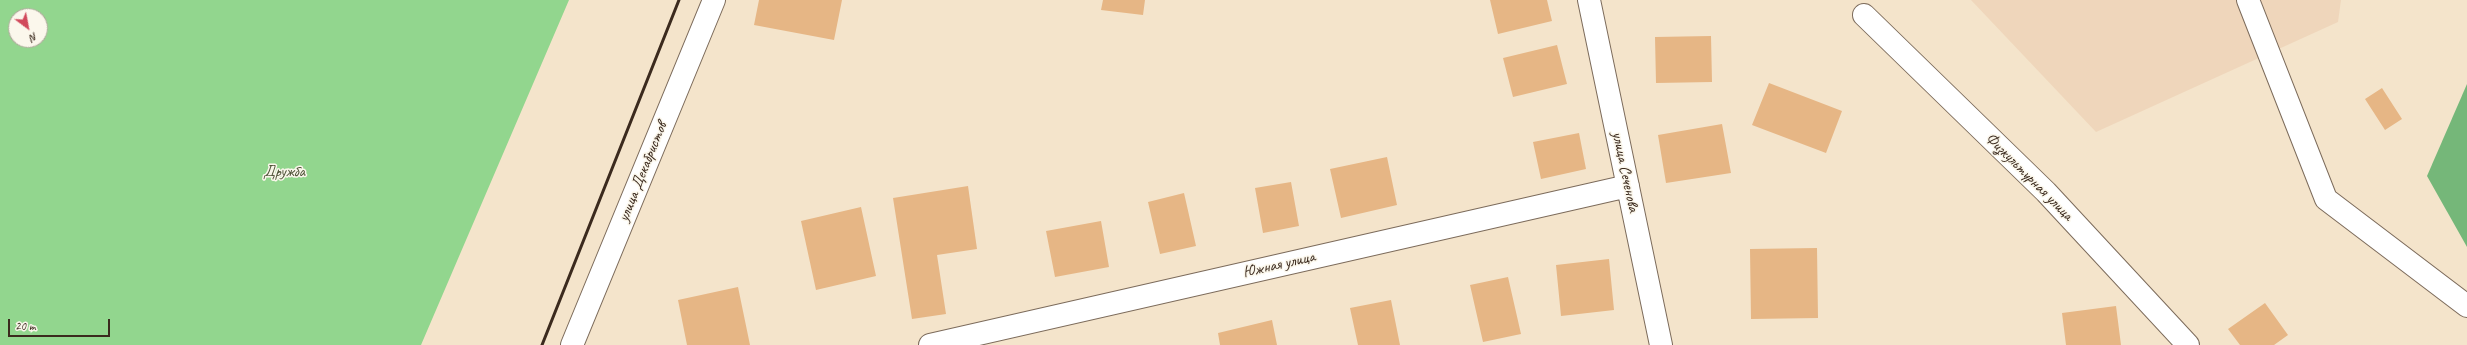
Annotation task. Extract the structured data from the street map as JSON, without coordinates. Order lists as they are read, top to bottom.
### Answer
{
  "streets": {
    "street": [
      "улица Декабристов",
      "улица Сеченова",
      "Физкультурная улица",
      "Южная улица"
    ]
  },
  "crossings": [
    ["улица Сеченова", "Южная улица"]
  ],
  "parks": ["Дружба"],
  "scale_bar": "20 m",
  "north": "bottom right"
}
